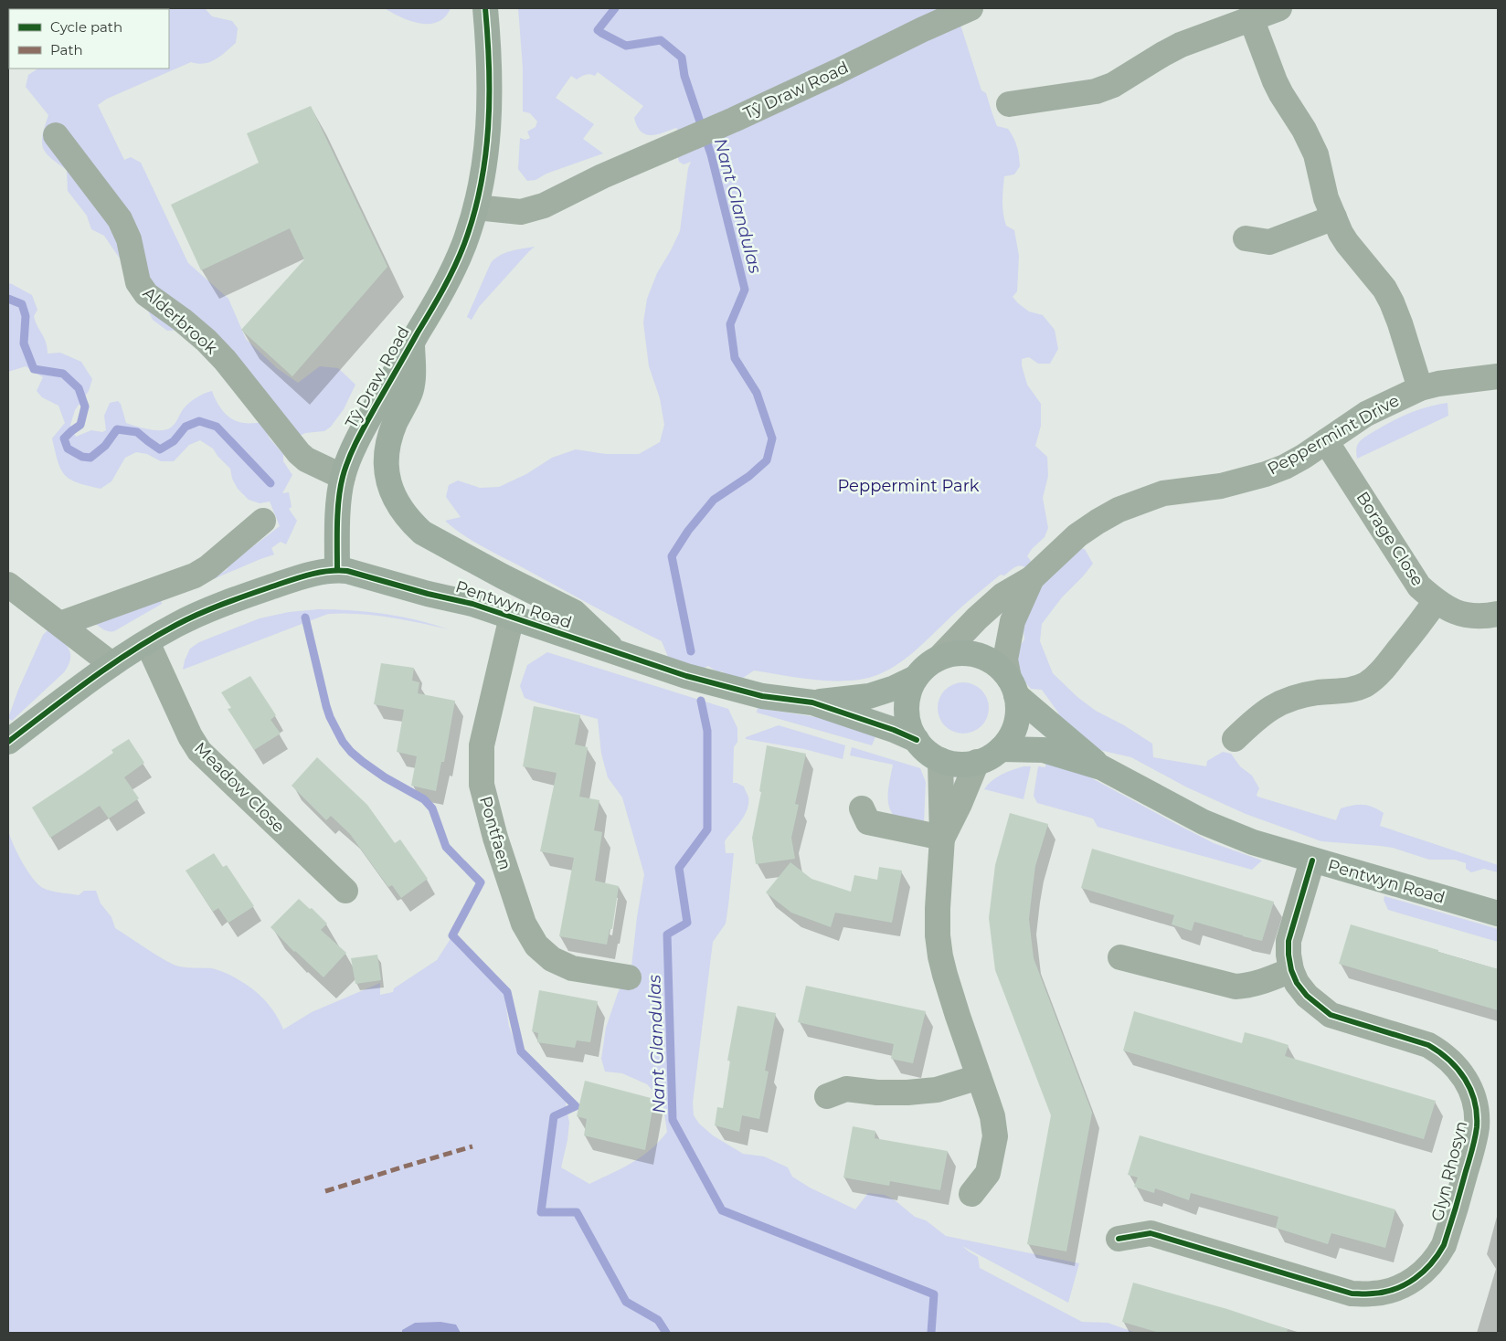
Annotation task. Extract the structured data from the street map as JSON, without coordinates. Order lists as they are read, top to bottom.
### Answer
{
  "streets": {
    "street": [
      "Tŷ Draw Road",
      "Alderbrook",
      "Peppermint Drive",
      "Borage Close",
      "Pentwyn Road",
      "Meadow Close",
      "Pontfaen",
      "Glyn Rhosyn"
    ]
  },
  "crossings": [
    ["Tŷ Draw Road", "Alderbrook"],
    ["Tŷ Draw Road", "Pentwyn Road"],
    ["Peppermint Drive", "Borage Close"],
    ["Peppermint Drive", "Pentwyn Road"],
    ["Pentwyn Road", "Meadow Close"],
    ["Pentwyn Road", "Pontfaen"],
    ["Pentwyn Road", "Glyn Rhosyn"]
  ],
  "water": ["Nant Glandulas"],
  "parks": ["Peppermint Park"],
  "legend": ["Cycle path", "Path"]
}
